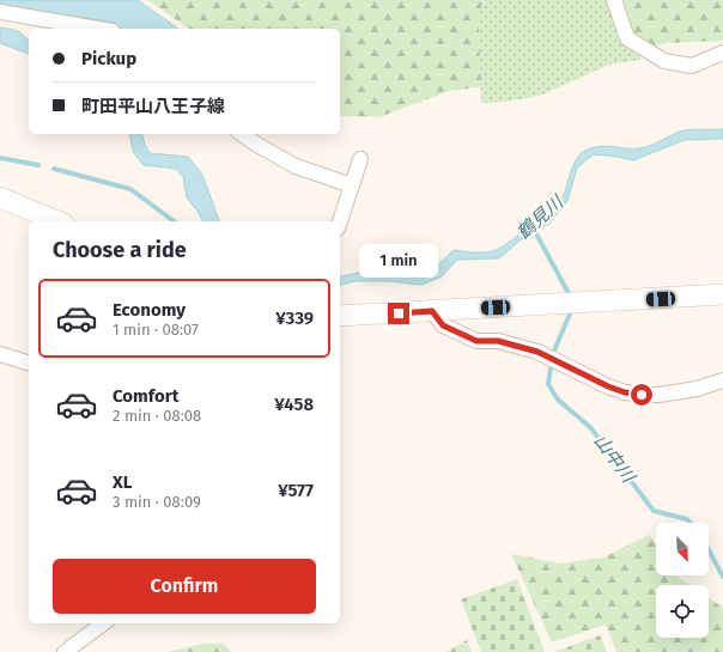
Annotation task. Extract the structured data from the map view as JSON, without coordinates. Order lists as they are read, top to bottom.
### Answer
{
  "water": ["鶴見川", "山中川"],
  "north": "bottom right",
  "page": {
    "banner": ["Pickup", "町田平山八王子線"],
    "heading": "Choose a ride",
    "bubble": "1 min",
    "list": [
      {
        "name": "Economy",
        "note": "1 min · 08:07",
        "value": "¥339"
      },
      {
        "name": "Comfort",
        "note": "2 min · 08:08",
        "value": "¥458"
      },
      {
        "name": "XL",
        "note": "3 min · 08:09",
        "value": "¥577"
      }
    ],
    "buttons": "Confirm"
  }
}
